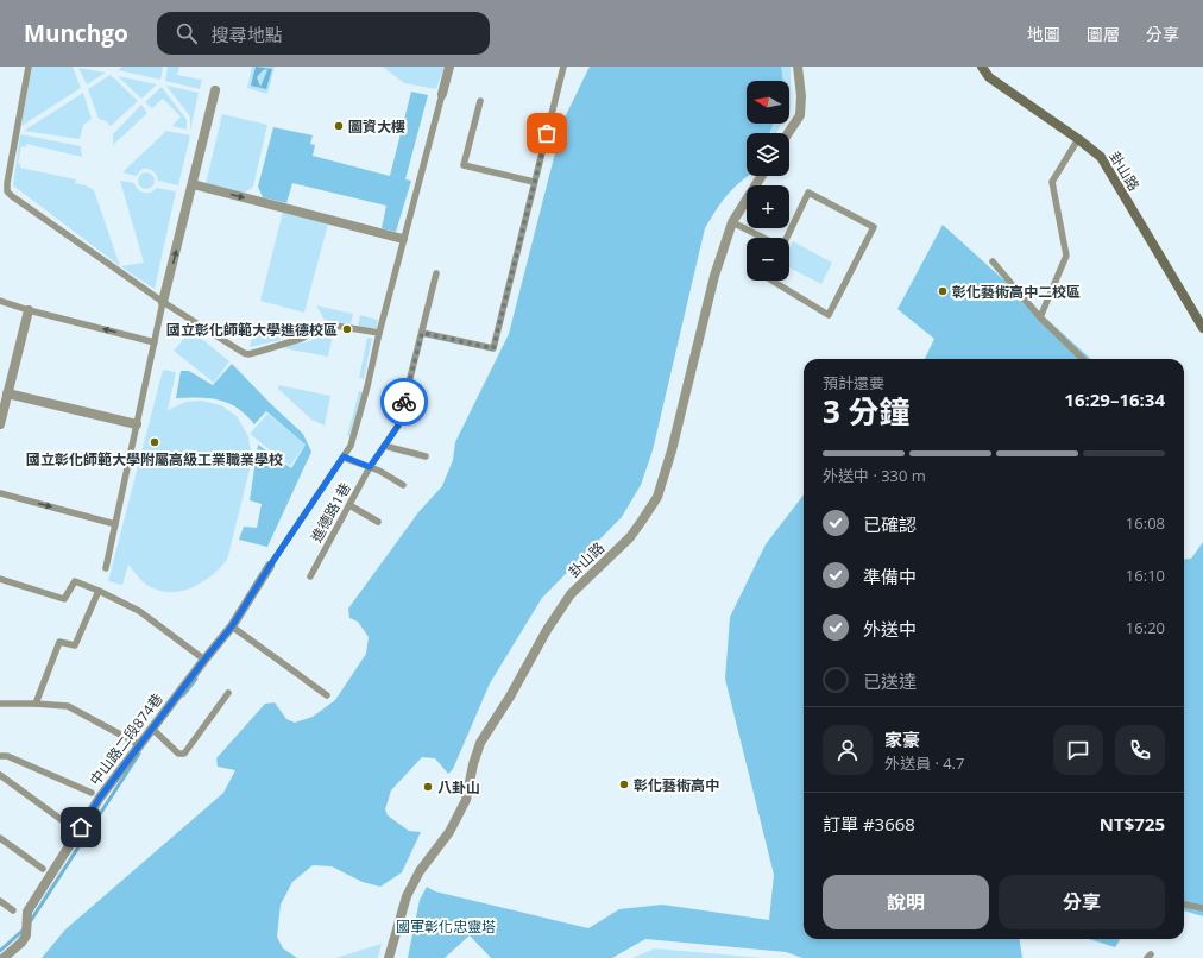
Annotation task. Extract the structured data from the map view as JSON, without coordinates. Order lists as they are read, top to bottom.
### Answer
{
  "streets": {
    "street": ["卦山路", "中山路二段874巷"],
    "lane": ["進德路1巷"]
  },
  "parks": ["國軍彰化忠靈塔"],
  "places": [
    "圖資大樓",
    "彰化藝術高中二校區",
    "國立彰化師範大學進德校區",
    "國立彰化師範大學附屬高級工業職業學校",
    "彰化藝術高中",
    "八卦山"
  ],
  "north": "left",
  "page": {
    "header": "Munchgo",
    "search": "搜尋地點",
    "nav": ["地圖", "圖層", "分享"],
    "map_buttons": ["+", "−"],
    "heading": ["3 分鐘", "預計還要", "16:29–16:34"],
    "panel": [
      "家豪",
      "外送員 · 4.7",
      "訂單 #3668",
      "NT$725"
    ],
    "bar": "外送中 · 330 m",
    "list": [
      ["已確認", "16:08"],
      ["準備中", "16:10"],
      ["外送中", "16:20"],
      "已送達"
    ],
    "buttons": ["說明", "分享"]
  }
}
